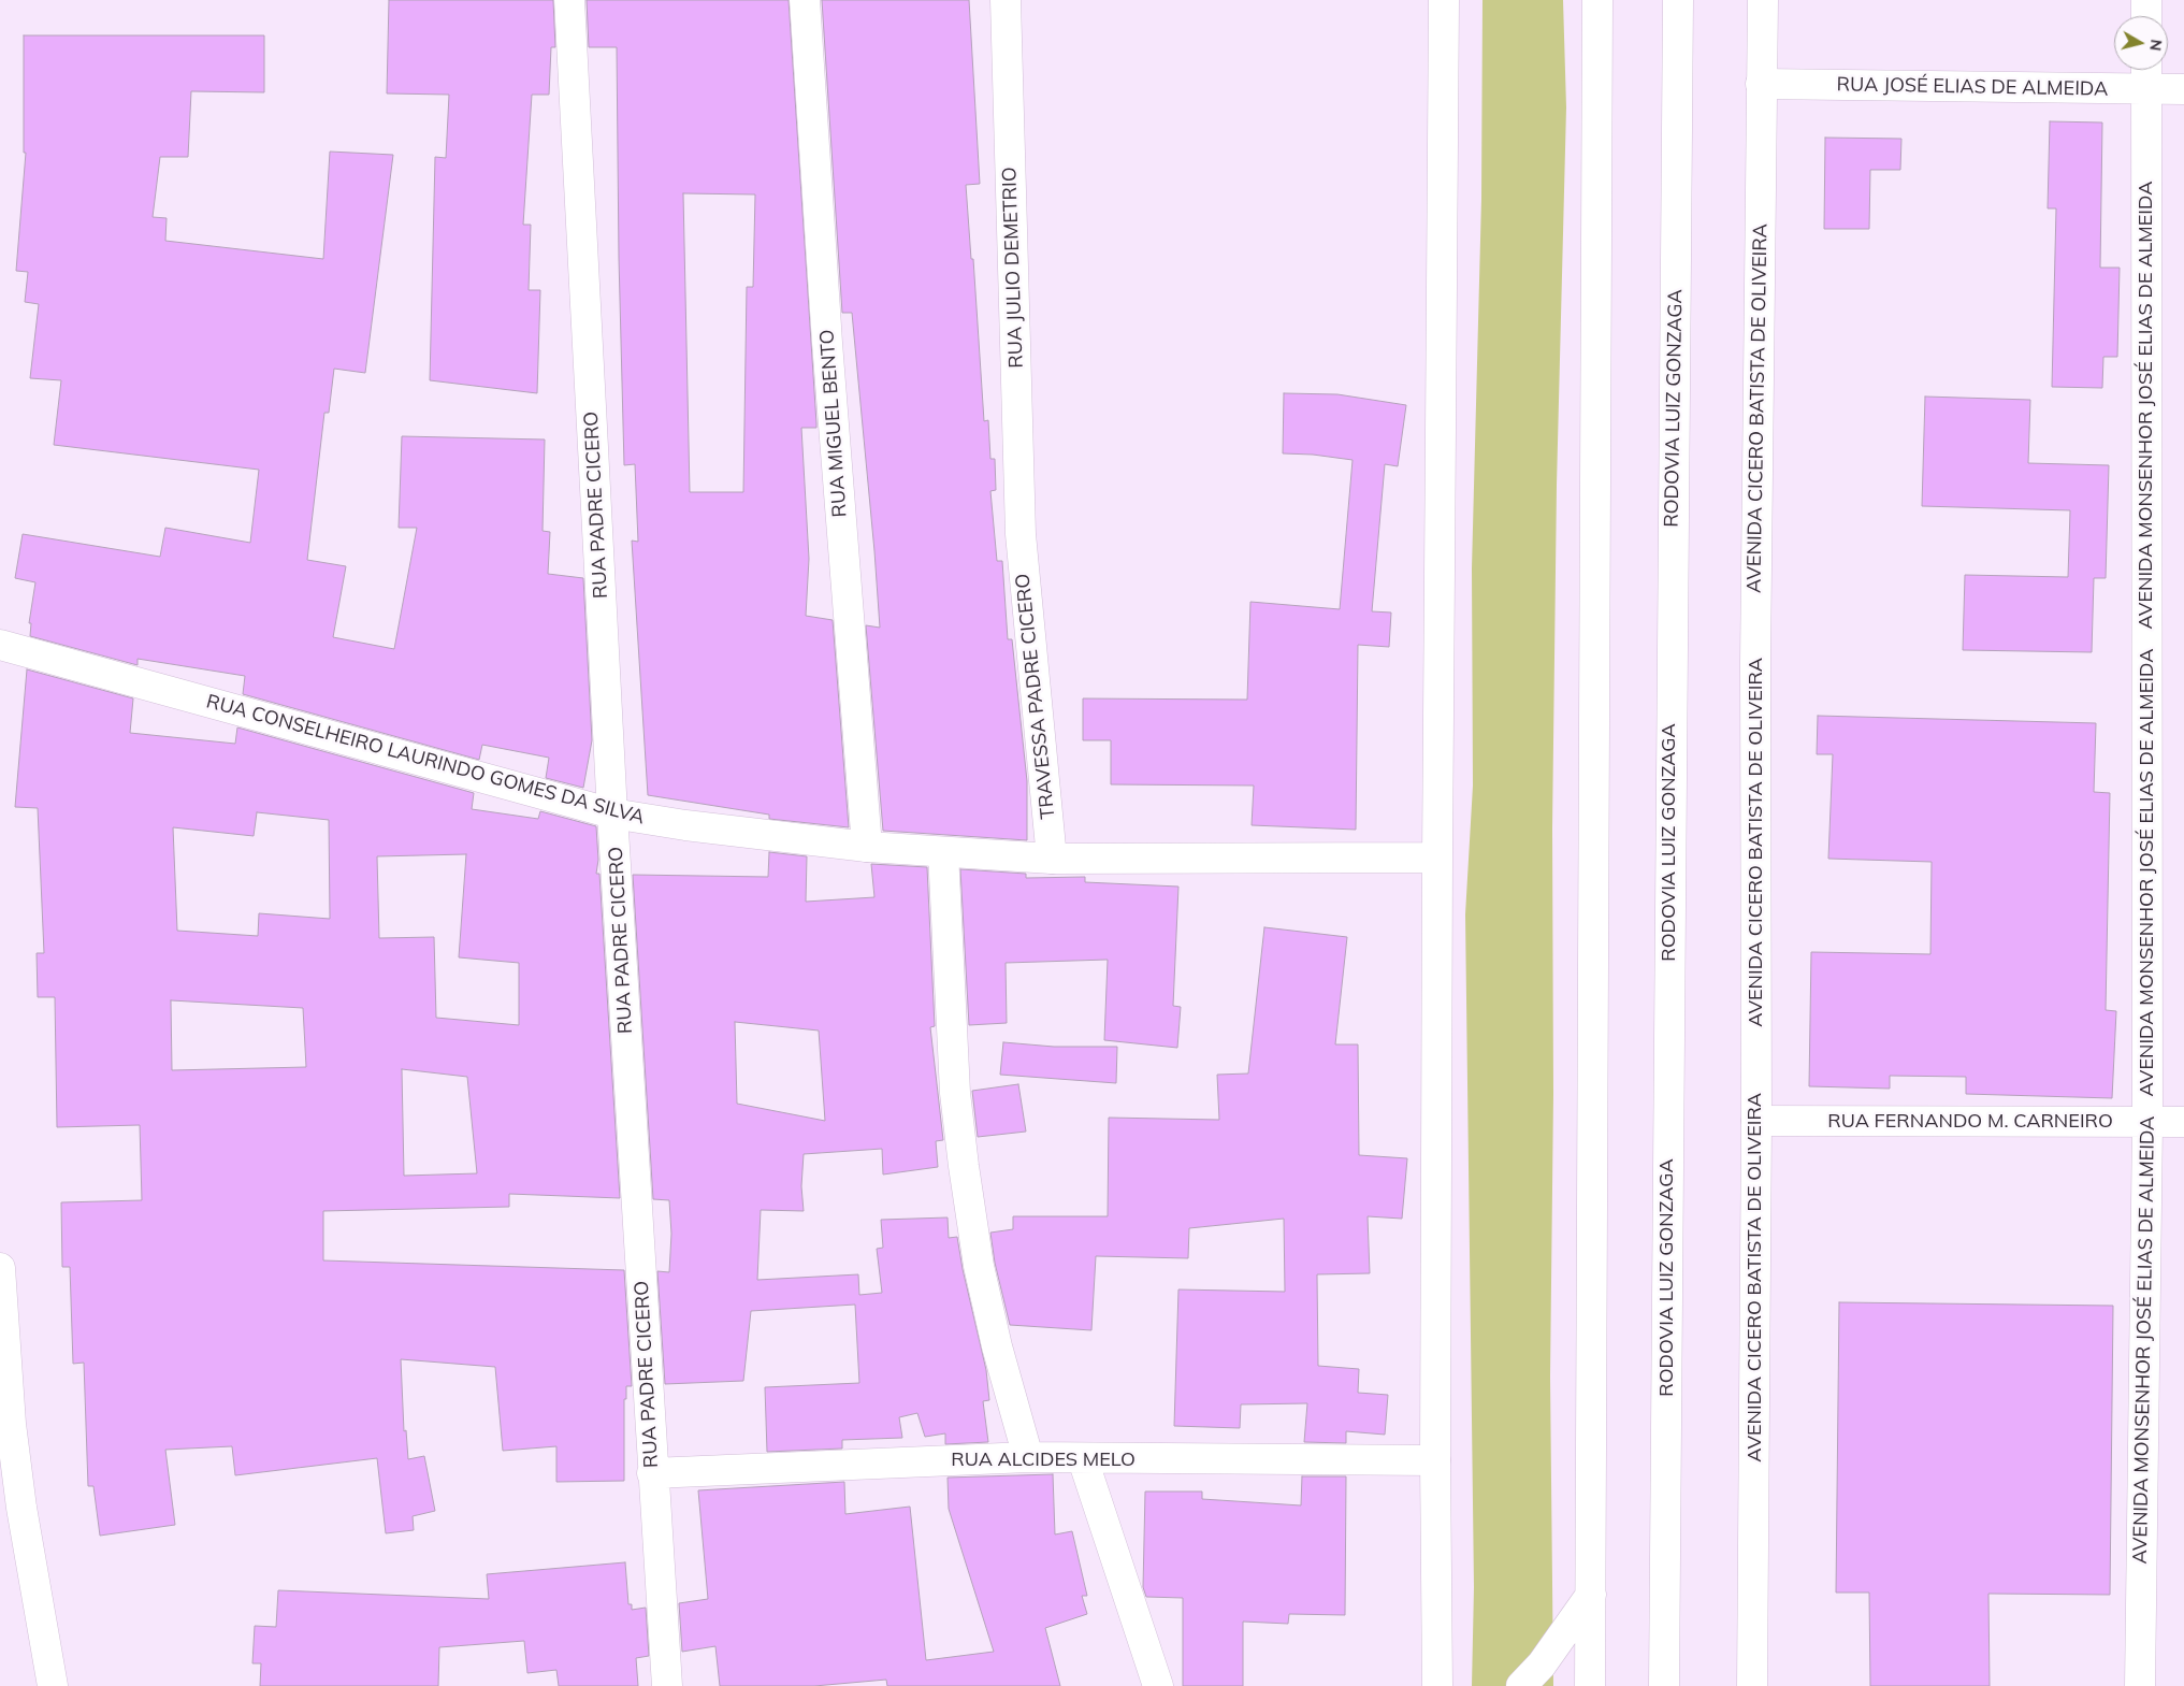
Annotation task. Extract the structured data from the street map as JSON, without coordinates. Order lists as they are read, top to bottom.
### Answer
{
  "streets": {
    "main road": [
      "RUA JOSÉ ELIAS DE ALMEIDA",
      "RUA JULIO DEMETRIO",
      "AVENIDA MONSENHOR JOSÉ ELIAS DE ALMEIDA",
      "RODOVIA LUIZ GONZAGA",
      "AVENIDA CICERO BATISTA DE OLIVEIRA",
      "RUA MIGUEL BENTO",
      "RUA PADRE CICERO",
      "TRAVESSA PADRE CICERO",
      "RUA CONSELHEIRO LAURINDO GOMES DA SILVA",
      "RUA FERNANDO M. CARNEIRO",
      "RUA ALCIDES MELO"
    ]
  },
  "crossings": [
    ["RUA JOSÉ ELIAS DE ALMEIDA", "AVENIDA MONSENHOR JOSÉ ELIAS DE ALMEIDA"],
    ["RUA JOSÉ ELIAS DE ALMEIDA", "AVENIDA CICERO BATISTA DE OLIVEIRA"],
    ["RUA JULIO DEMETRIO", "TRAVESSA PADRE CICERO"],
    ["AVENIDA MONSENHOR JOSÉ ELIAS DE ALMEIDA", "RUA FERNANDO M. CARNEIRO"],
    ["AVENIDA CICERO BATISTA DE OLIVEIRA", "RUA FERNANDO M. CARNEIRO"],
    ["RUA MIGUEL BENTO", "RUA CONSELHEIRO LAURINDO GOMES DA SILVA"],
    ["RUA PADRE CICERO", "RUA CONSELHEIRO LAURINDO GOMES DA SILVA"],
    ["RUA PADRE CICERO", "RUA ALCIDES MELO"],
    ["TRAVESSA PADRE CICERO", "RUA CONSELHEIRO LAURINDO GOMES DA SILVA"]
  ],
  "north": "right"
}
